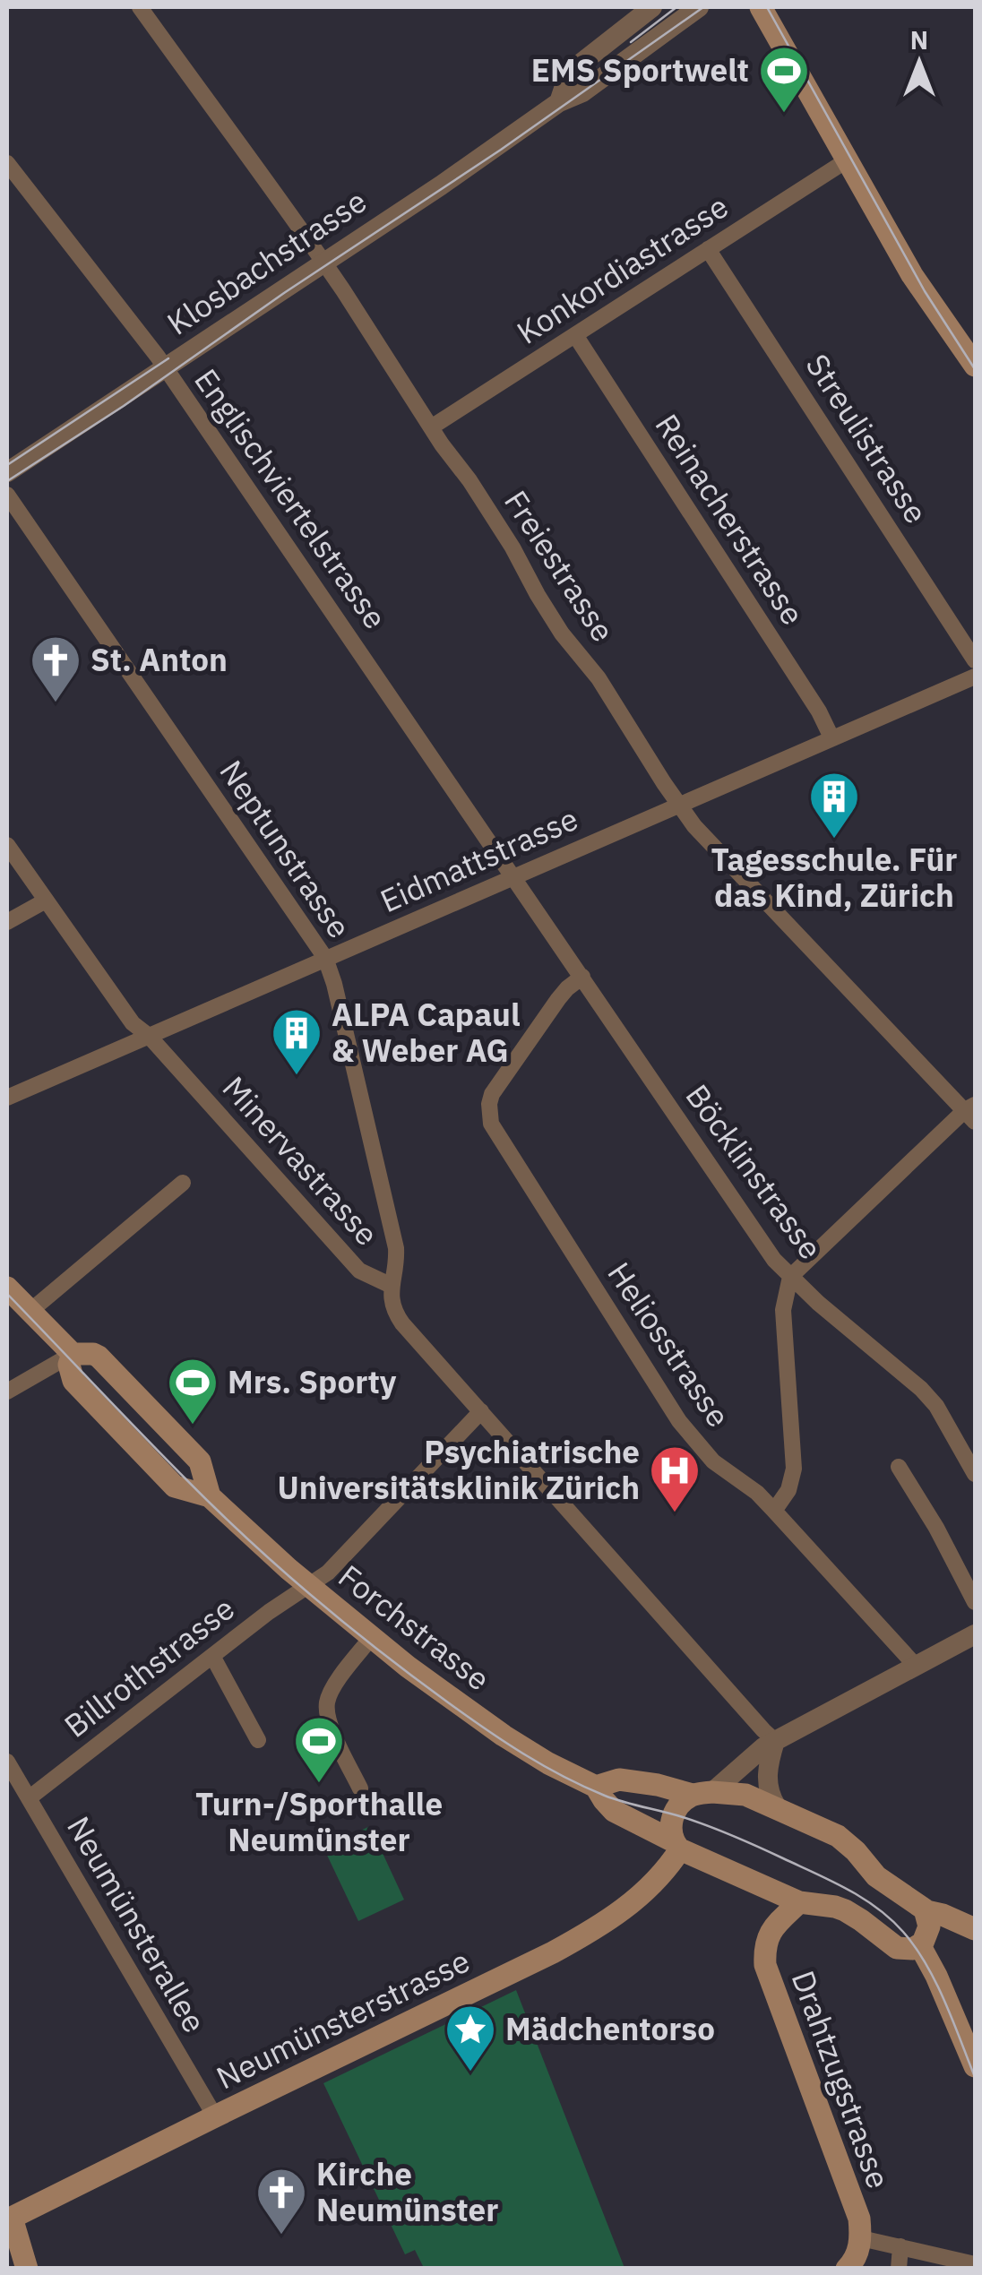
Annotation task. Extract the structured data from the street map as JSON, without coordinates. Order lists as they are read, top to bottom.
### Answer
{
  "streets": {
    "main road": ["Forchstrasse", "Neumünsterstrasse", "Drahtzugstrasse"],
    "street": [
      "Klosbachstrasse",
      "Konkordiastrasse",
      "Streulistrasse",
      "Englischviertelstrasse",
      "Reinacherstrasse",
      "Freiestrasse",
      "Neptunstrasse",
      "Eidmattstrasse",
      "Minervastrasse",
      "Böcklinstrasse",
      "Heliosstrasse",
      "Billrothstrasse",
      "Neumünsterallee"
    ]
  },
  "crossings": [
    ["Klosbachstrasse", "Englischviertelstrasse"],
    ["Klosbachstrasse", "Freiestrasse"],
    ["Konkordiastrasse", "Streulistrasse"],
    ["Konkordiastrasse", "Reinacherstrasse"],
    ["Konkordiastrasse", "Freiestrasse"],
    ["Englischviertelstrasse", "Eidmattstrasse"],
    ["Englischviertelstrasse", "Böcklinstrasse"],
    ["Reinacherstrasse", "Eidmattstrasse"],
    ["Freiestrasse", "Eidmattstrasse"],
    ["Neptunstrasse", "Eidmattstrasse"],
    ["Neptunstrasse", "Minervastrasse"],
    ["Eidmattstrasse", "Minervastrasse"],
    ["Eidmattstrasse", "Böcklinstrasse"],
    ["Minervastrasse", "Billrothstrasse"],
    ["Böcklinstrasse", "Heliosstrasse"],
    ["Forchstrasse", "Billrothstrasse"],
    ["Forchstrasse", "Neumünsterstrasse"],
    ["Forchstrasse", "Drahtzugstrasse"],
    ["Billrothstrasse", "Neumünsterallee"],
    ["Neumünsterallee", "Neumünsterstrasse"]
  ],
  "places": {
    "sports": ["EMS Sportwelt", "Mrs. Sporty", "Turn-/Sporthalle Neumünster"],
    "church": ["St. Anton", "Kirche Neumünster"],
    "building": ["Tagesschule. Für das Kind, Zürich", "ALPA Capaul & Weber AG"],
    "hospital": ["Psychiatrische Universitätsklinik Zürich"],
    "place": ["Mädchentorso"]
  },
  "north": "top"
}
